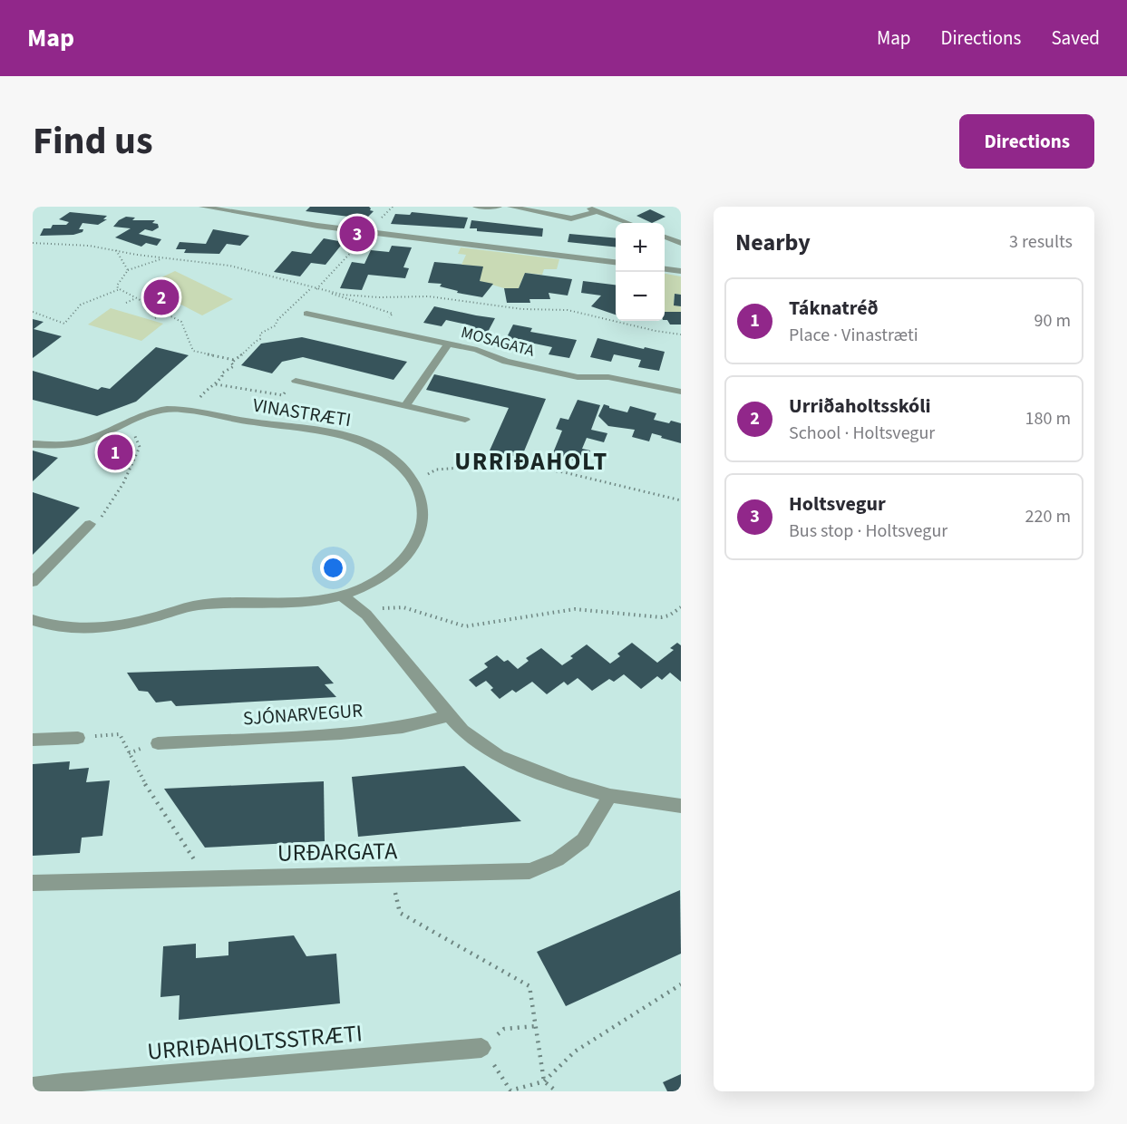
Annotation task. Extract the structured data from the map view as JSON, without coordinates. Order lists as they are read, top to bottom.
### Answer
{
  "streets": {
    "street": [
      "MOSAGATA",
      "VINASTRÆTI",
      "SJÓNARVEGUR",
      "URÐARGATA",
      "URRIÐAHOLTSSTRÆTI"
    ]
  },
  "districts": ["URRIÐAHOLT"],
  "page": {
    "header": "Map",
    "nav": ["Map", "Directions", "Saved"],
    "title": "Find us",
    "buttons": "Directions",
    "heading": ["Nearby", "3 results"],
    "pins": ["3", "2", "1"],
    "map_buttons": ["+", "−"],
    "list": [
      {
        "mark": "1",
        "name": "Táknatréð",
        "note": "Place · Vinastræti",
        "value": "90 m"
      },
      {
        "mark": "2",
        "name": "Urriðaholtsskóli",
        "note": "School · Holtsvegur",
        "value": "180 m"
      },
      {
        "mark": "3",
        "name": "Holtsvegur",
        "note": "Bus stop · Holtsvegur",
        "value": "220 m"
      }
    ]
  }
}
